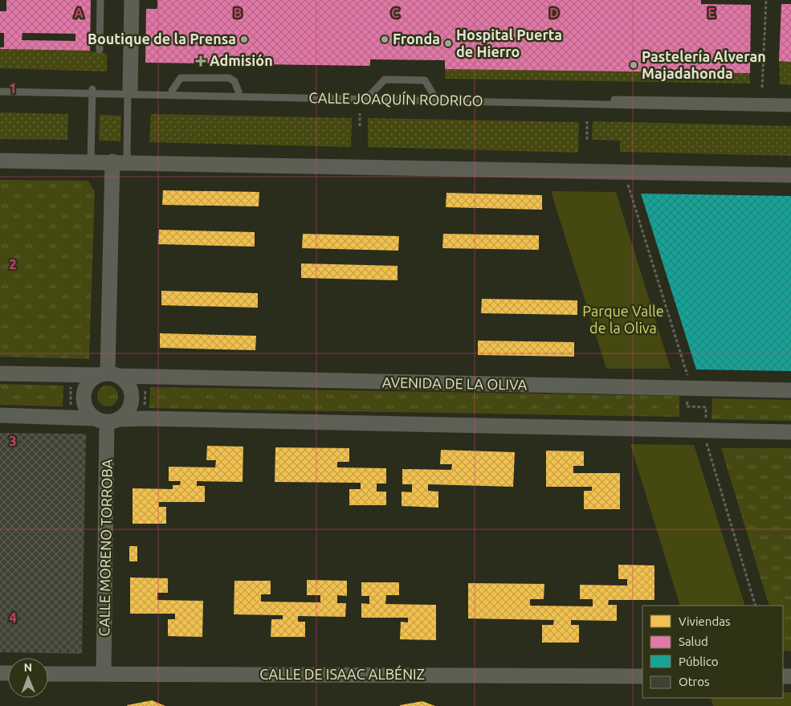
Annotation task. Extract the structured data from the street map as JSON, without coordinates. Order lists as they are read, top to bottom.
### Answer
{
  "streets": {
    "street": ["AVENIDA DE LA OLIVA", "CALLE MORENO TORROBA", "CALLE DE ISAAC ALBÉNIZ"],
    "lane": ["CALLE JOAQUÍN RODRIGO"]
  },
  "crossings": [
    ["AVENIDA DE LA OLIVA", "CALLE MORENO TORROBA"],
    ["CALLE MORENO TORROBA", "CALLE DE ISAAC ALBÉNIZ"]
  ],
  "parks": ["Parque Valle de la Oliva"],
  "places": {
    "other": [
      "Boutique de la Prensa",
      "Fronda",
      "Hospital Puerta de Hierro",
      "Pastelería Alveran Majadahonda"
    ],
    "health": ["Admisión"]
  },
  "legend": [
    "Viviendas",
    "Salud",
    "Público",
    "Otros"
  ],
  "north": "top",
  "grid": {
    "columns": [
      "A",
      "B",
      "C",
      "D",
      "E"
    ],
    "rows": [
      "1",
      "2",
      "3",
      "4"
    ]
  }
}
